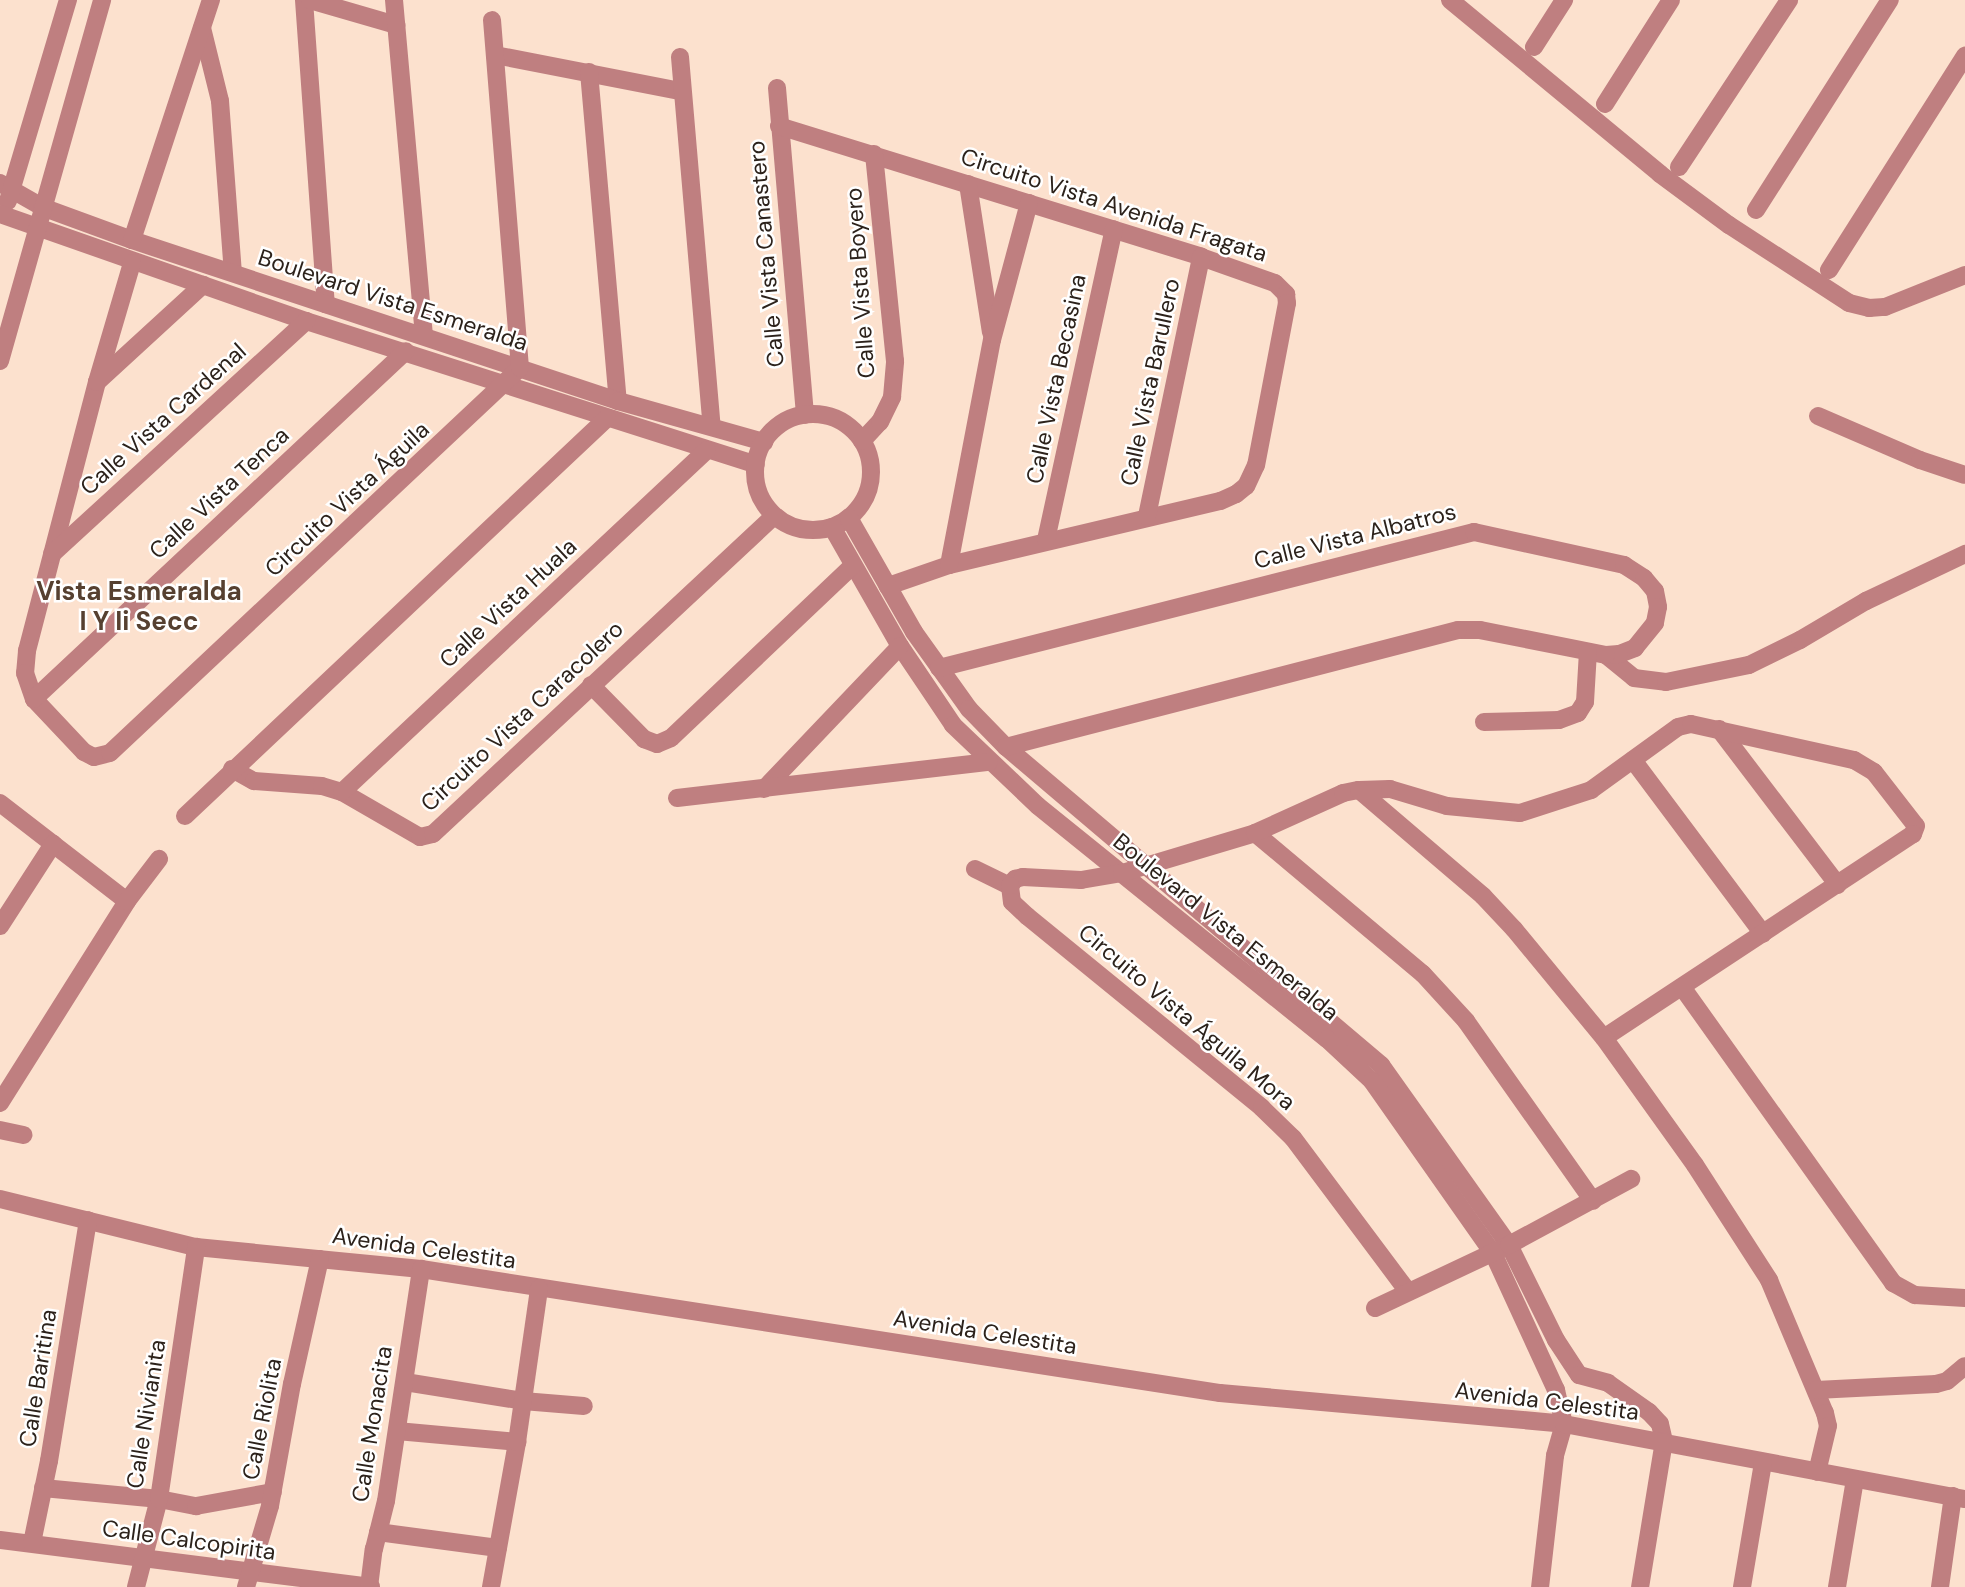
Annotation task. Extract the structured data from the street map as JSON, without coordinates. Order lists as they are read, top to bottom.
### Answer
{
  "streets": {
    "street": [
      "Circuito Vista Avenida Fragata",
      "Calle Vista Canastero",
      "Calle Vista Boyero",
      "Boulevard Vista Esmeralda",
      "Calle Vista Becasina",
      "Calle Vista Barullero",
      "Calle Vista Cardenal",
      "Calle Vista Tenca",
      "Circuito Vista Águila",
      "Calle Vista Albatros",
      "Calle Vista Huala",
      "Circuito Vista Caracolero",
      "Circuito Vista Águila Mora",
      "Avenida Celestita",
      "Calle Baritina",
      "Calle Nivianita",
      "Calle Riolita",
      "Calle Monacita",
      "Calle Calcopirita"
    ]
  },
  "crossings": [
    ["Circuito Vista Avenida Fragata", "Calle Vista Canastero"],
    ["Circuito Vista Avenida Fragata", "Calle Vista Boyero"],
    ["Circuito Vista Avenida Fragata", "Boulevard Vista Esmeralda"],
    ["Circuito Vista Avenida Fragata", "Calle Vista Becasina"],
    ["Circuito Vista Avenida Fragata", "Calle Vista Barullero"],
    ["Calle Vista Canastero", "Calle Vista Boyero"],
    ["Calle Vista Canastero", "Boulevard Vista Esmeralda"],
    ["Calle Vista Canastero", "Circuito Vista Caracolero"],
    ["Calle Vista Boyero", "Boulevard Vista Esmeralda"],
    ["Calle Vista Boyero", "Circuito Vista Caracolero"],
    ["Boulevard Vista Esmeralda", "Calle Vista Cardenal"],
    ["Boulevard Vista Esmeralda", "Calle Vista Tenca"],
    ["Boulevard Vista Esmeralda", "Circuito Vista Águila"],
    ["Boulevard Vista Esmeralda", "Calle Vista Albatros"],
    ["Boulevard Vista Esmeralda", "Calle Vista Huala"],
    ["Boulevard Vista Esmeralda", "Circuito Vista Caracolero"],
    ["Boulevard Vista Esmeralda", "Avenida Celestita"],
    ["Calle Vista Cardenal", "Circuito Vista Águila"],
    ["Calle Vista Tenca", "Circuito Vista Águila"],
    ["Calle Vista Huala", "Circuito Vista Caracolero"],
    ["Avenida Celestita", "Calle Baritina"],
    ["Avenida Celestita", "Calle Nivianita"],
    ["Avenida Celestita", "Calle Riolita"],
    ["Avenida Celestita", "Calle Monacita"],
    ["Calle Baritina", "Calle Calcopirita"],
    ["Calle Nivianita", "Calle Calcopirita"],
    ["Calle Riolita", "Calle Calcopirita"],
    ["Calle Monacita", "Calle Calcopirita"]
  ],
  "districts": ["Vista Esmeralda I Y Ii Secc"]
}
